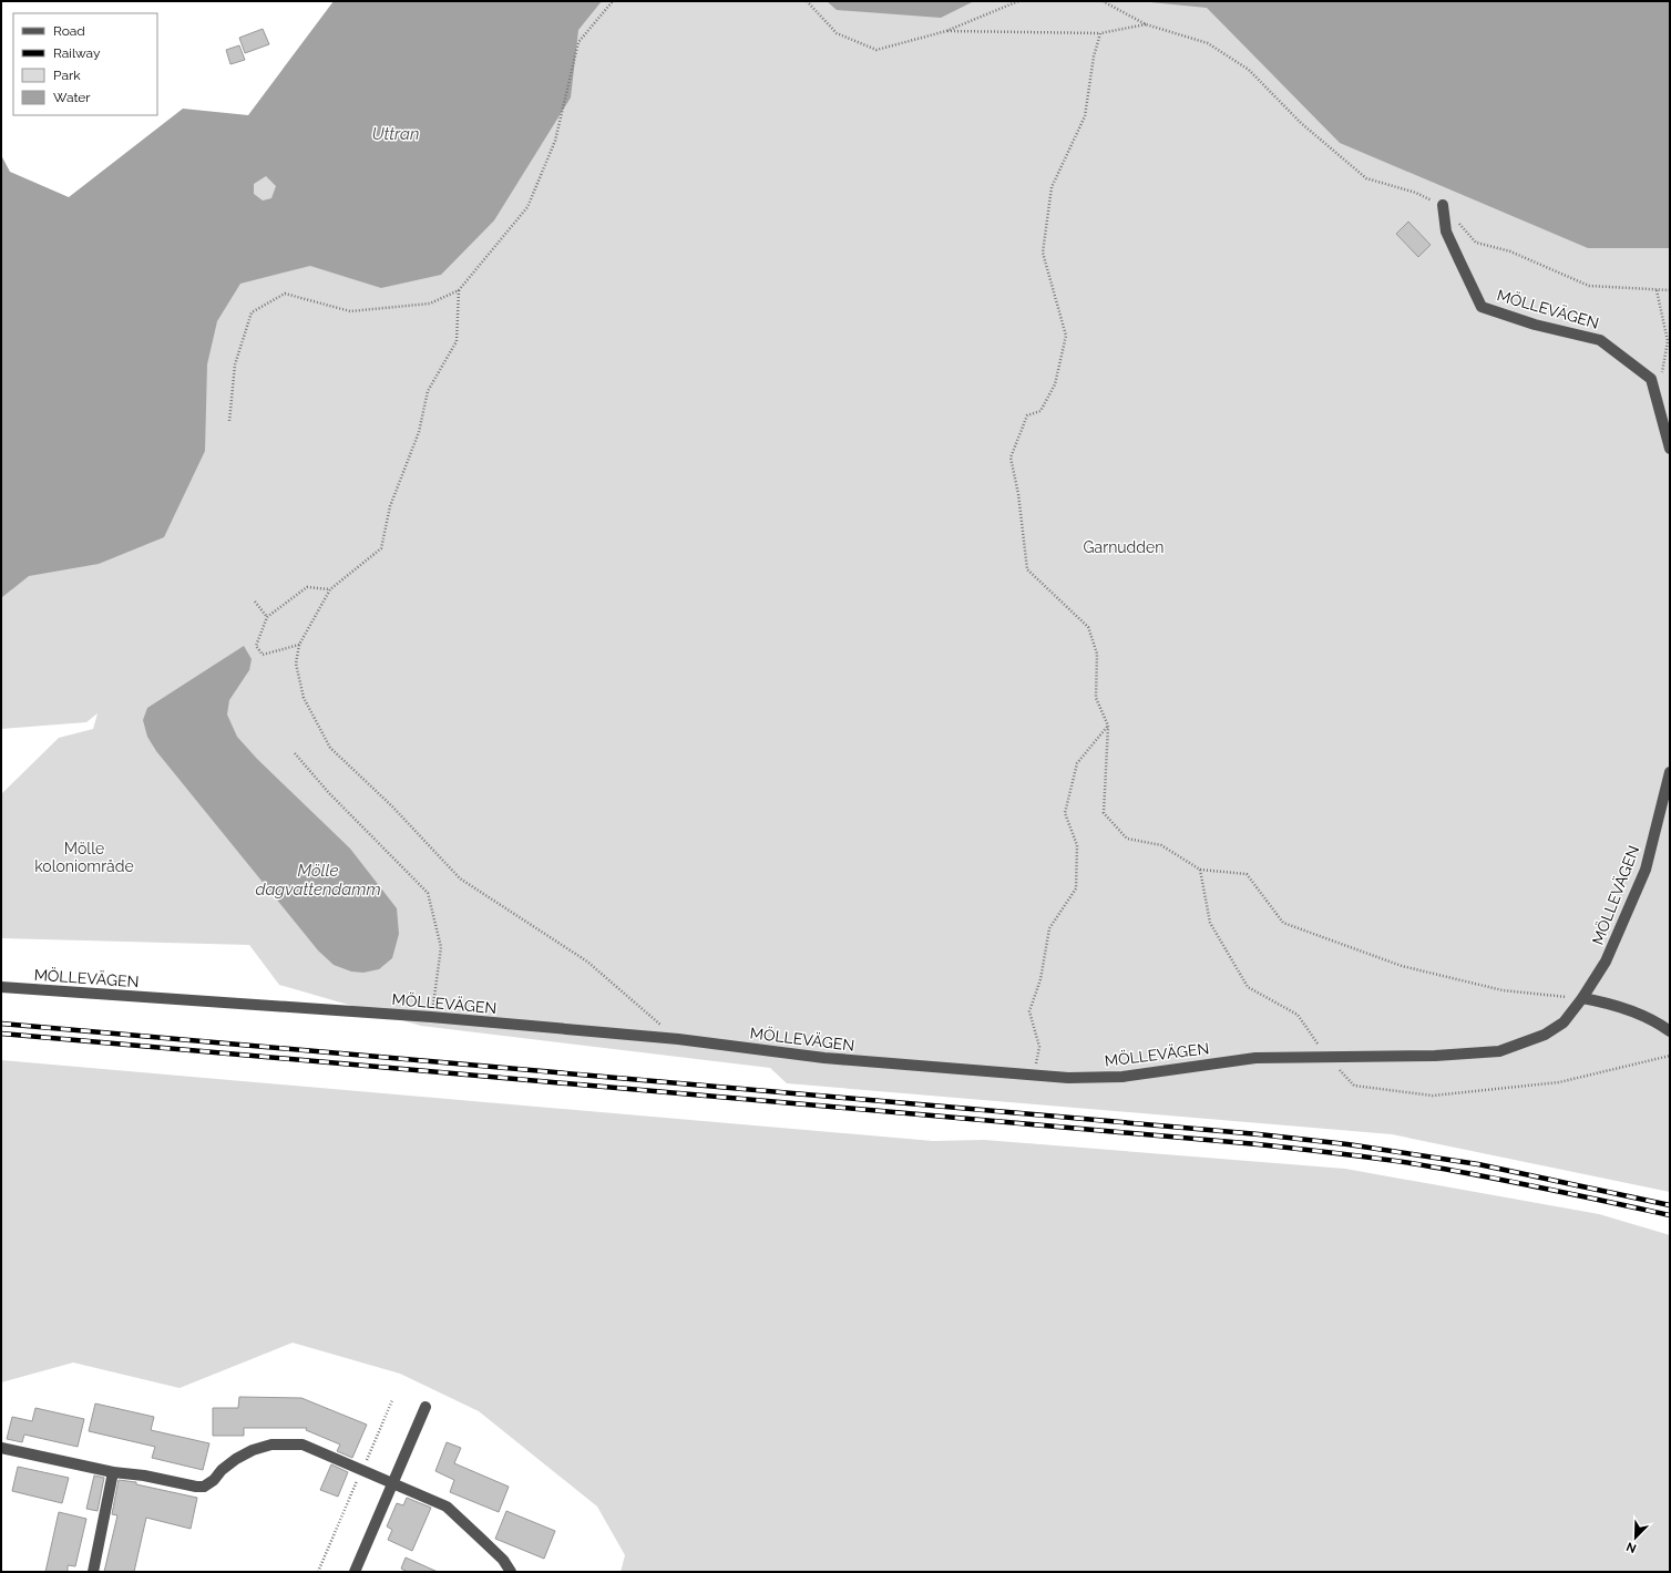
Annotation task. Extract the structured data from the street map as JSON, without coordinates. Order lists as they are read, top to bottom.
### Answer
{
  "streets": {
    "street": ["MÖLLEVÄGEN"]
  },
  "water": ["Uttran", "Mölle dagvattendamm"],
  "parks": ["Garnudden", "Mölle koloniområde"],
  "legend": [
    "Road",
    "Railway",
    "Park",
    "Water"
  ],
  "north": "bottom left"
}
